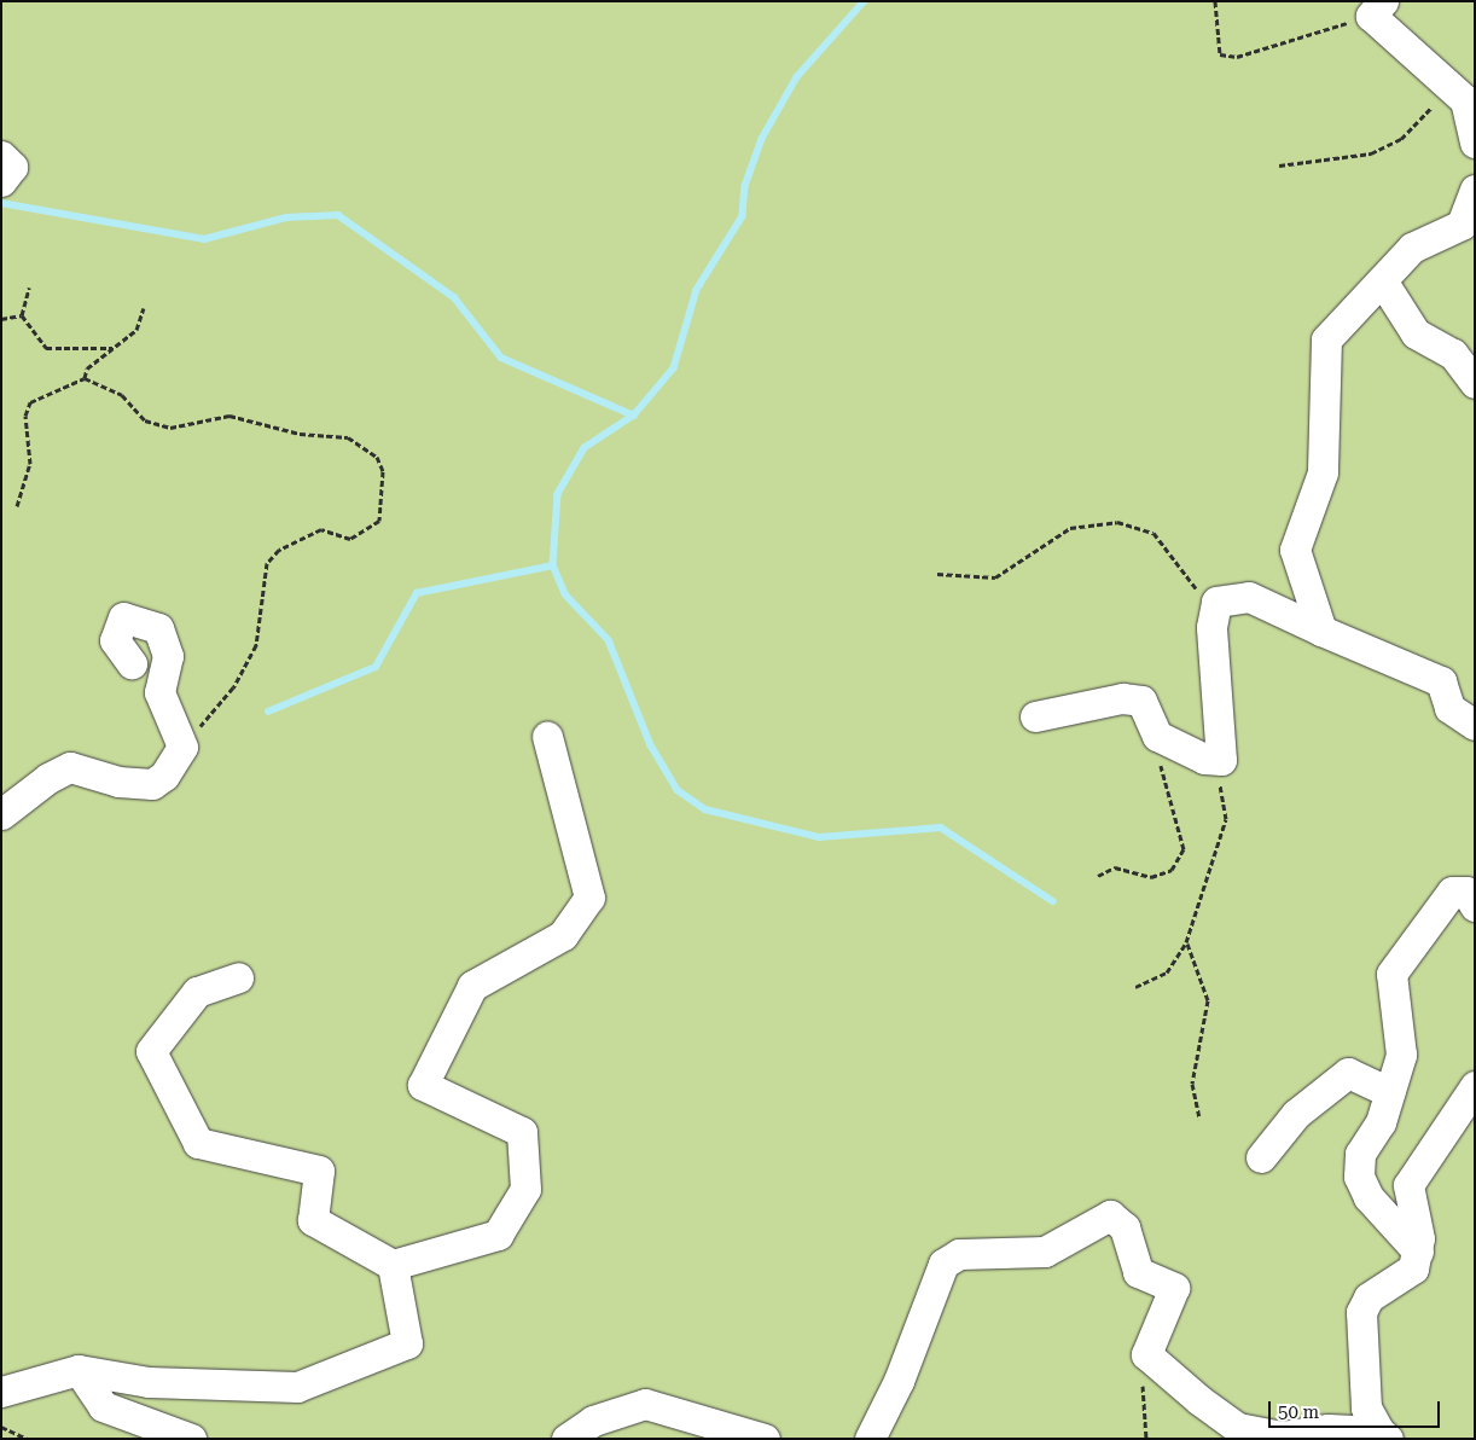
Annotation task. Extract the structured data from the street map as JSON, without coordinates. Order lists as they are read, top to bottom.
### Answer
{
  "scale_bar": "50 m"
}
